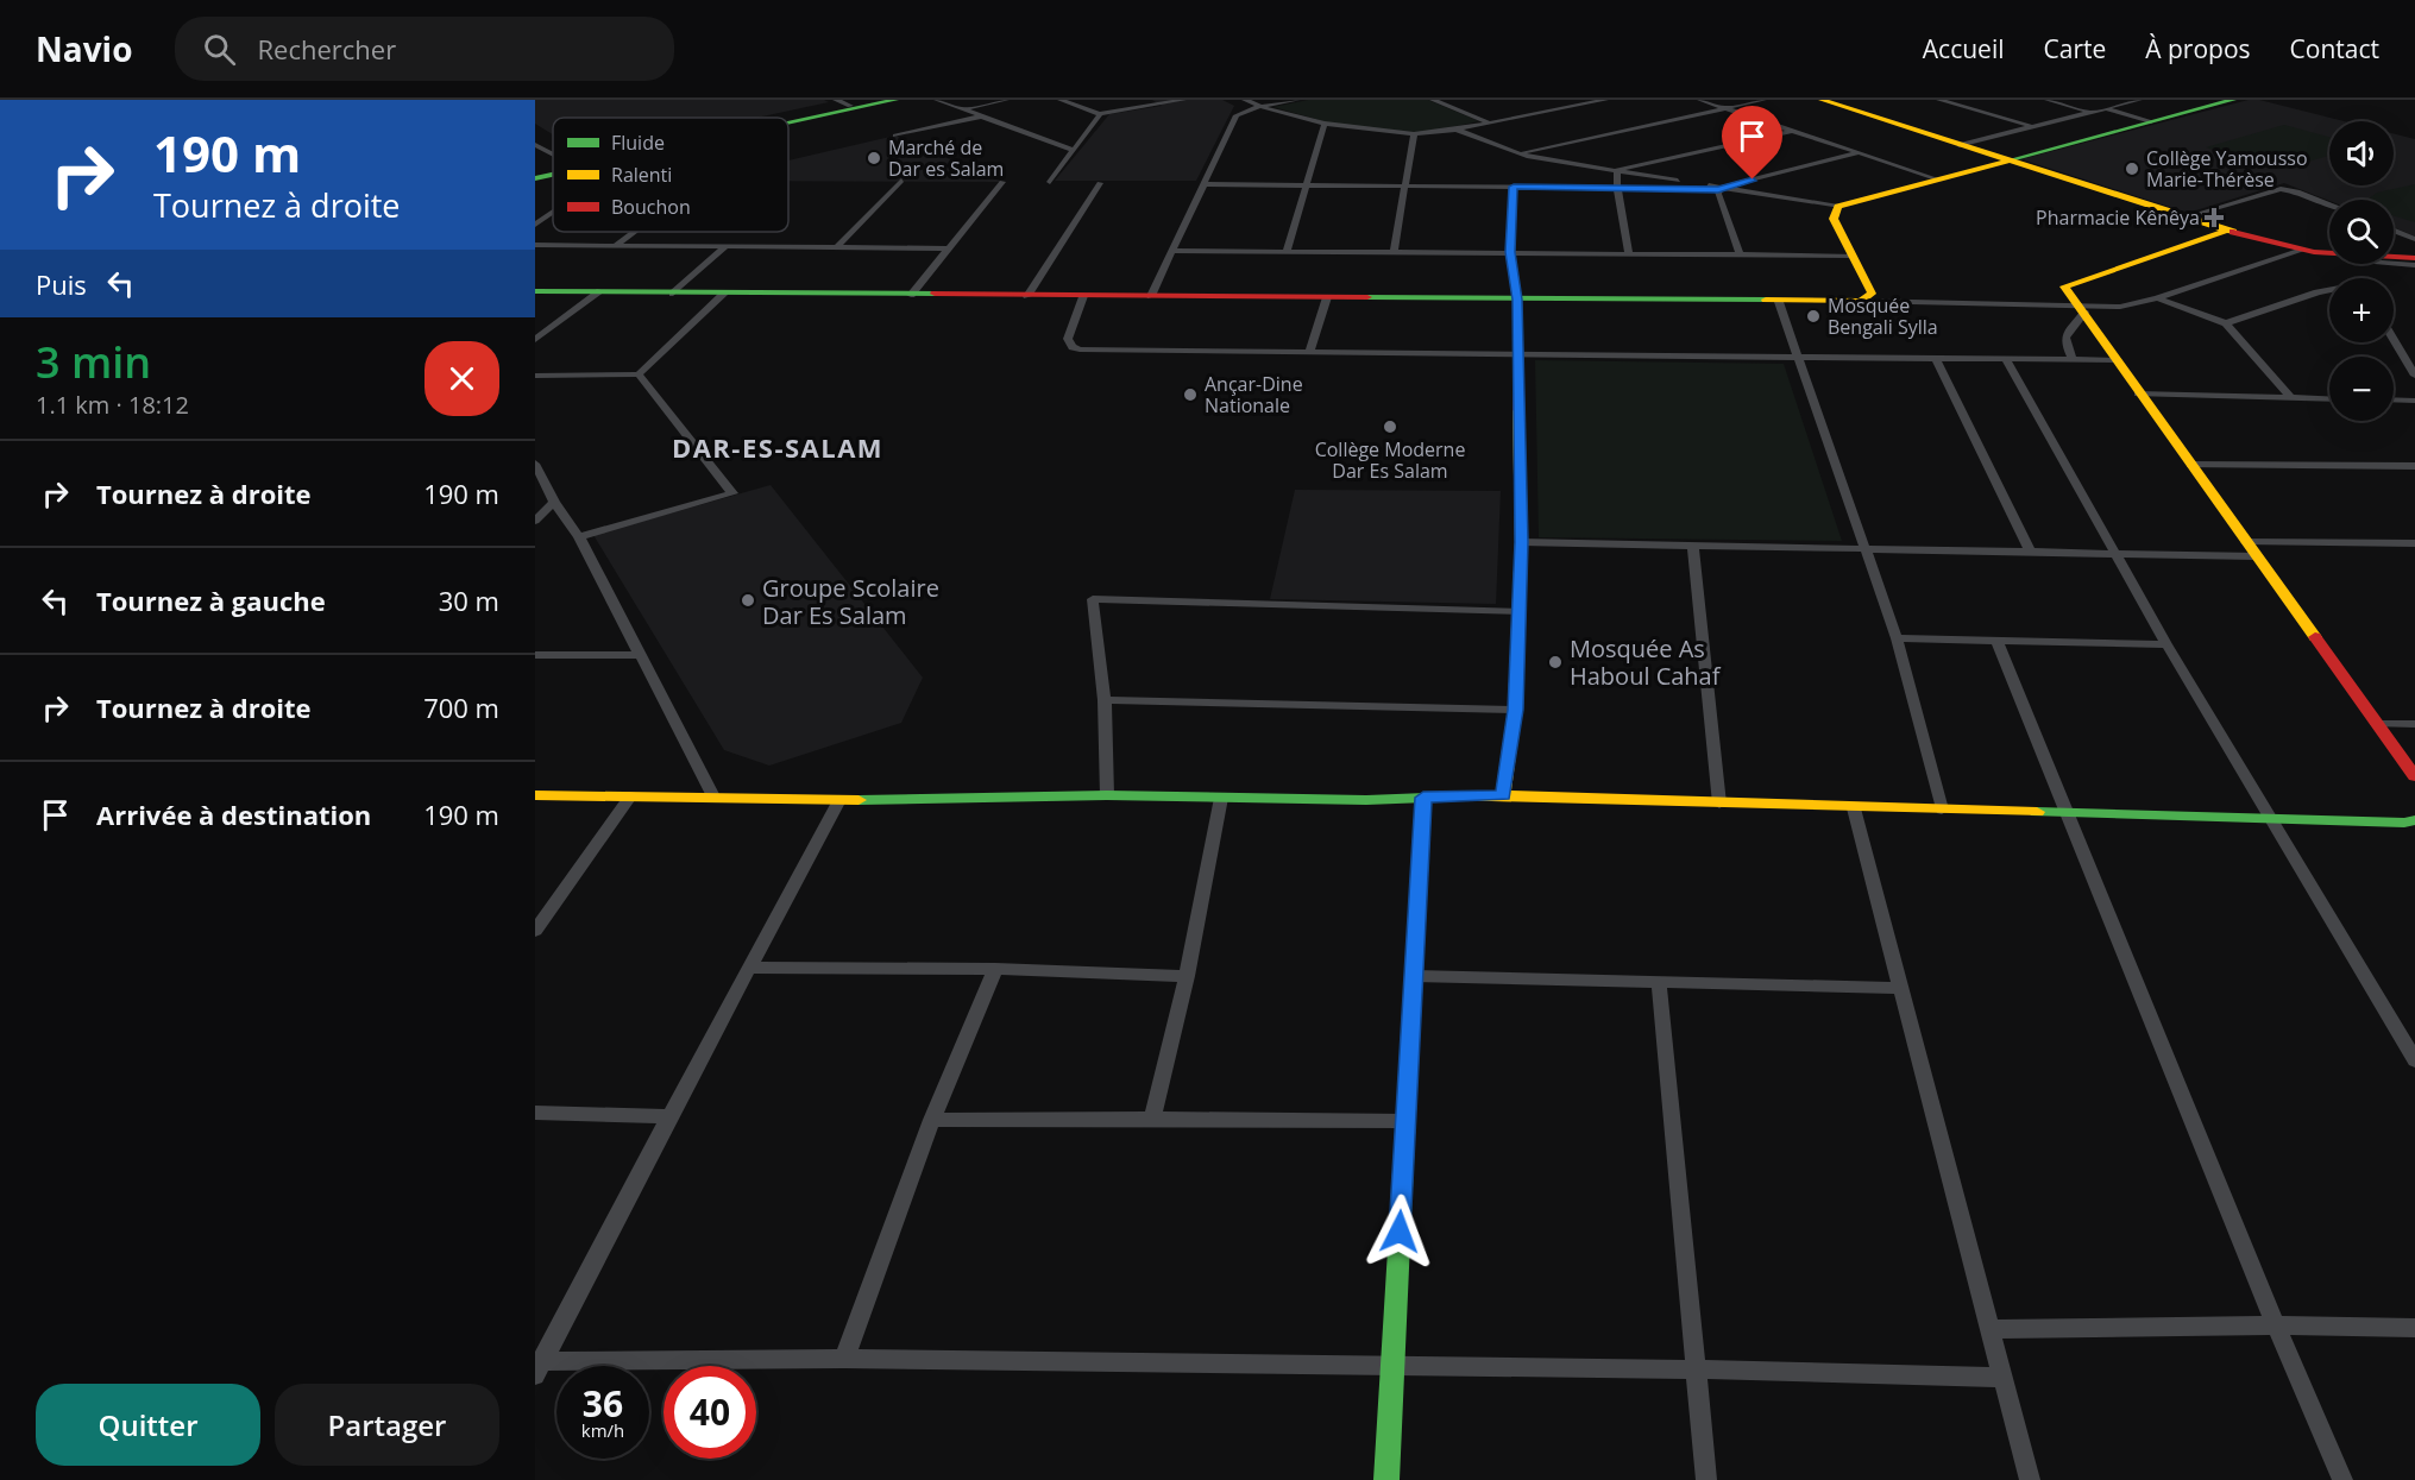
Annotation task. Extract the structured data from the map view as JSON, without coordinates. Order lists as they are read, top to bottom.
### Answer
{
  "districts": ["DAR-ES-SALAM"],
  "places": {
    "other": [
      "Marché de Dar es Salam",
      "Collège Yamousso Marie-Thérèse",
      "Mosquée Bengali Sylla",
      "Ançar-Dine Nationale",
      "Collège Moderne Dar Es Salam",
      "Groupe Scolaire Dar Es Salam",
      "Mosquée As Haboul Cahaf"
    ],
    "health": ["Pharmacie Kênêya"]
  },
  "legend": ["Fluide", "Ralenti", "Bouchon"],
  "page": {
    "header": "Navio",
    "search": "Rechercher",
    "nav": [
      "Accueil",
      "Carte",
      "À propos",
      "Contact"
    ],
    "turn": ["190 m", "Tournez à droite"],
    "map_buttons": ["+", "−"],
    "then": "Puis",
    "heading": ["3 min", "1.1 km · 18:12"],
    "list": [
      {
        "name": "Tournez à droite",
        "value": "190 m"
      },
      {
        "name": "Tournez à gauche",
        "value": "30 m"
      },
      {
        "name": "Tournez à droite",
        "value": "700 m"
      },
      {
        "name": "Arrivée à destination",
        "value": "190 m"
      }
    ],
    "speed": "36 km/h",
    "limit": "40",
    "buttons": ["Quitter", "Partager"]
  }
}
